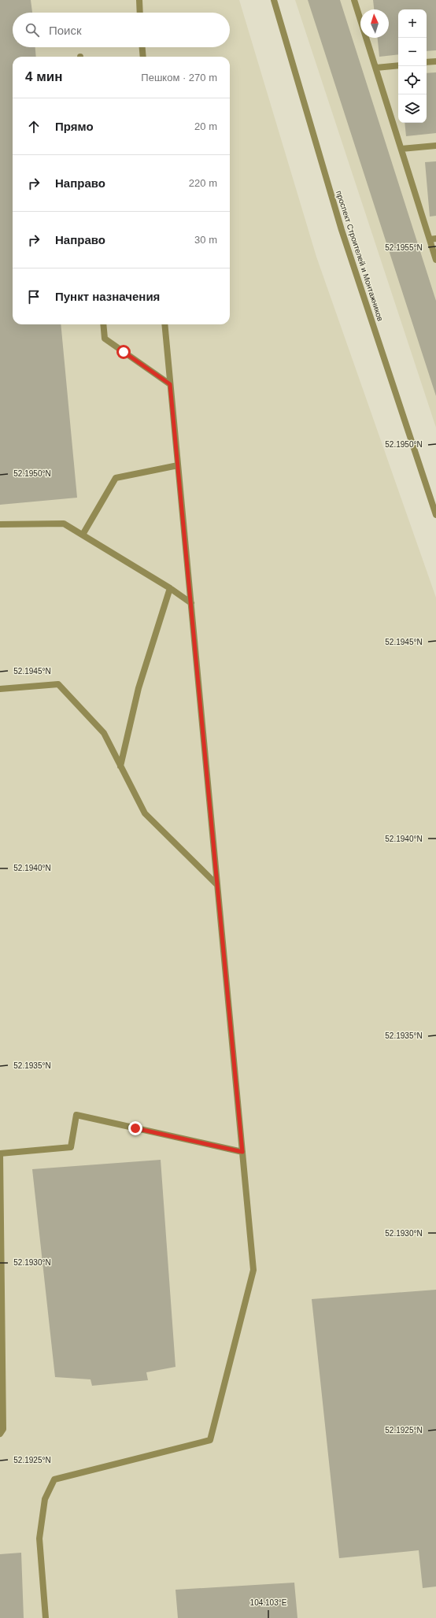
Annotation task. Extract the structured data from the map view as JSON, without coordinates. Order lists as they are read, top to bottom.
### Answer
{
  "streets": {
    "street": ["проспект Строителей и Монтажников"]
  },
  "north": "top",
  "page": {
    "map_buttons": ["+", "−"],
    "search": "Поиск",
    "heading": ["4 мин", "Пешком · 270 m"],
    "list": [
      ["Прямо", "20 m"],
      ["Направо", "220 m"],
      ["Направо", "30 m"],
      "Пункт назначения"
    ]
  },
  "coordinates": [
    "52.1955°N",
    "52.1950°N",
    "52.1945°N",
    "52.1940°N",
    "52.1935°N",
    "52.1930°N",
    "52.1925°N",
    "104.103°E"
  ]
}
